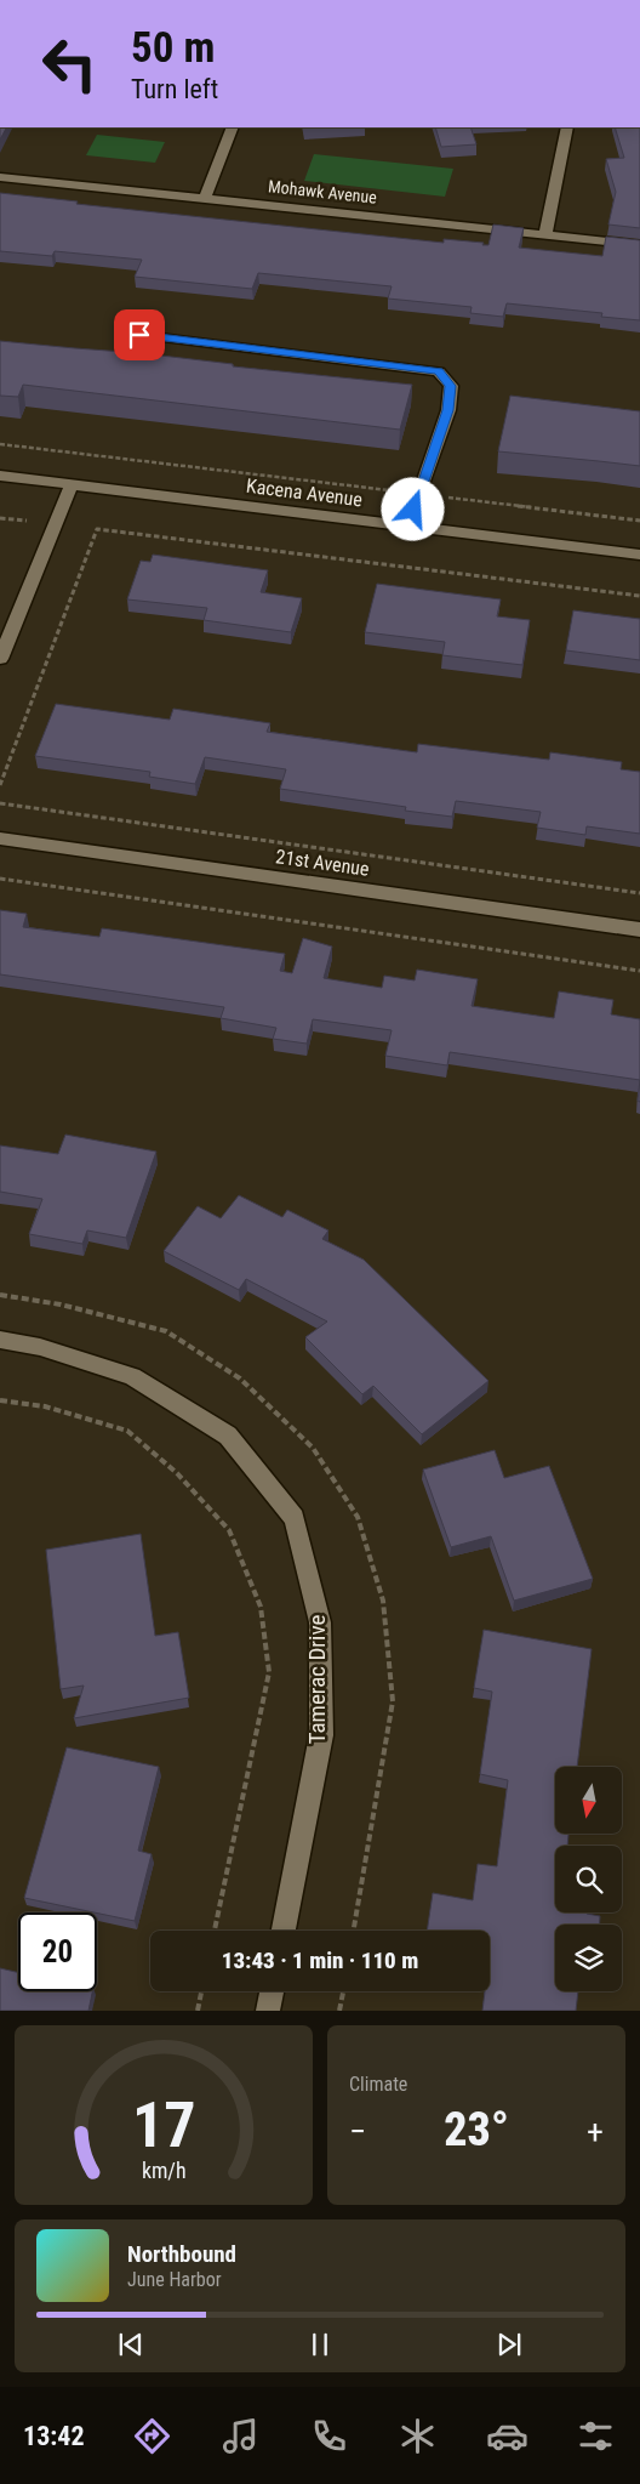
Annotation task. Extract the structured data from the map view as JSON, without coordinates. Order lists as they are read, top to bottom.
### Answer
{
  "streets": {
    "street": [
      "Mohawk Avenue",
      "Kacena Avenue",
      "21st Avenue",
      "Tamerac Drive"
    ]
  },
  "north": "bottom",
  "page": {
    "turn": ["50 m", "Turn left"],
    "limit": "20",
    "trip": "13:43 · 1 min · 110 m",
    "tile": "Climate",
    "heat": ["−", "23°", "+"],
    "song": ["Northbound", "June Harbor"],
    "tabs": "13:42",
    "gauge": ["17", "km/h"]
  }
}
